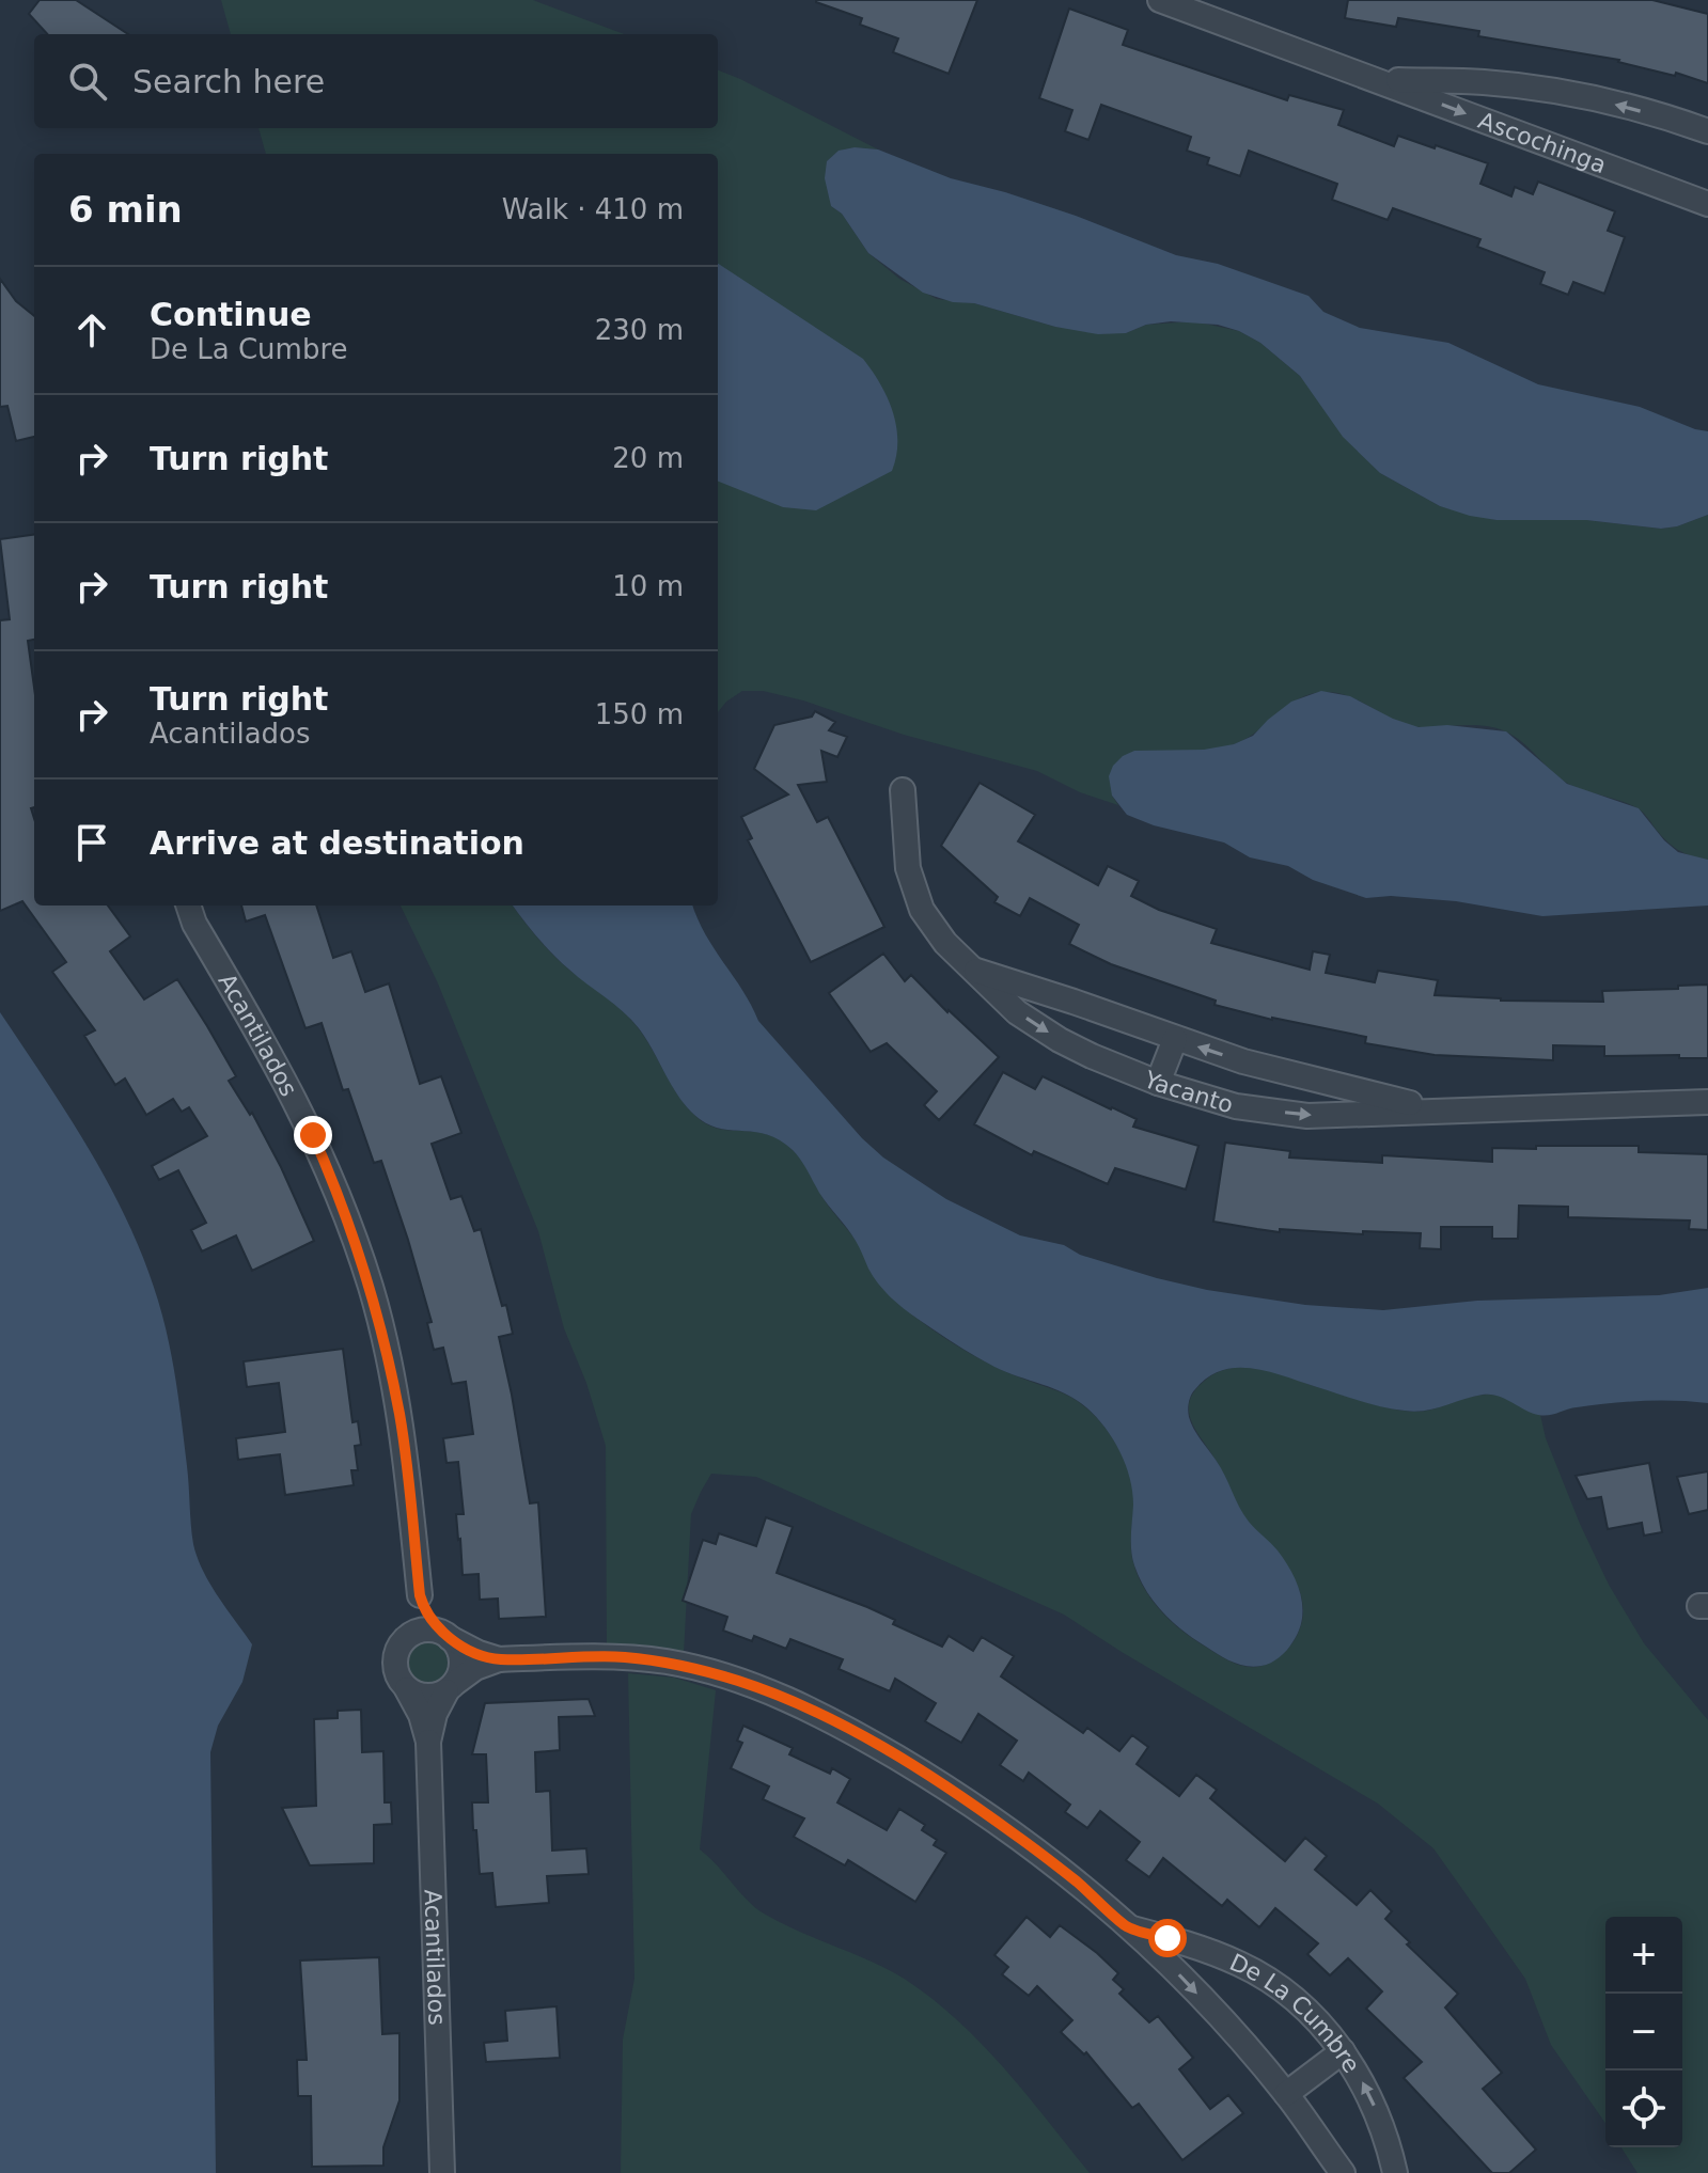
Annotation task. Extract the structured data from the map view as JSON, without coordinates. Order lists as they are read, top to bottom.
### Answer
{
  "streets": {
    "street": [
      "Ascochinga",
      "Acantilados",
      "Yacanto",
      "De La Cumbre"
    ]
  },
  "page": {
    "search": "Search here",
    "heading": ["6 min", "Walk · 410 m"],
    "list": [
      ["Continue", "De La Cumbre", "230 m"],
      ["Turn right", "20 m"],
      ["Turn right", "10 m"],
      ["Turn right", "Acantilados", "150 m"],
      "Arrive at destination"
    ],
    "map_buttons": ["+", "−"]
  }
}
